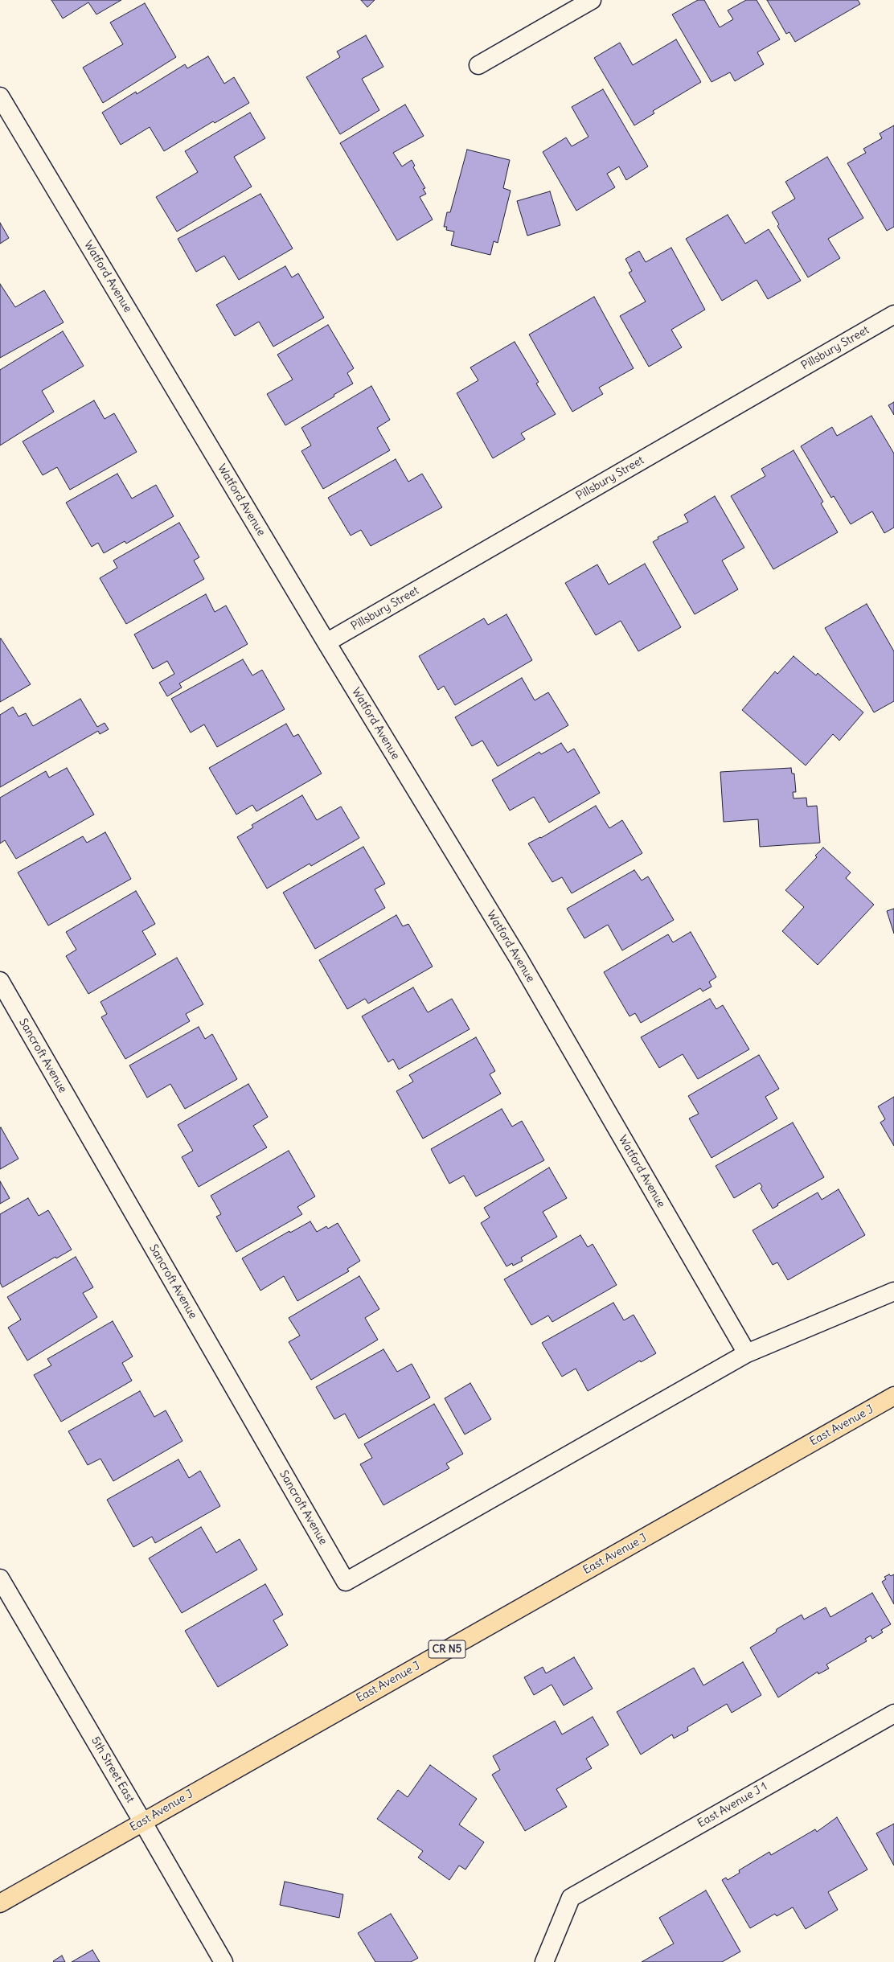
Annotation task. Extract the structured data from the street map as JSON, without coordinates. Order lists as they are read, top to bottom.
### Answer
{
  "streets": {
    "main road": ["East Avenue J", "CR N5"],
    "street": [
      "Watford Avenue",
      "Pillsbury Street",
      "Sancroft Avenue",
      "5th Street East",
      "East Avenue J 1"
    ]
  },
  "crossings": [
    ["Watford Avenue", "Pillsbury Street"],
    ["Watford Avenue", "Sancroft Avenue"],
    ["East Avenue J", "5th Street East"]
  ]
}
